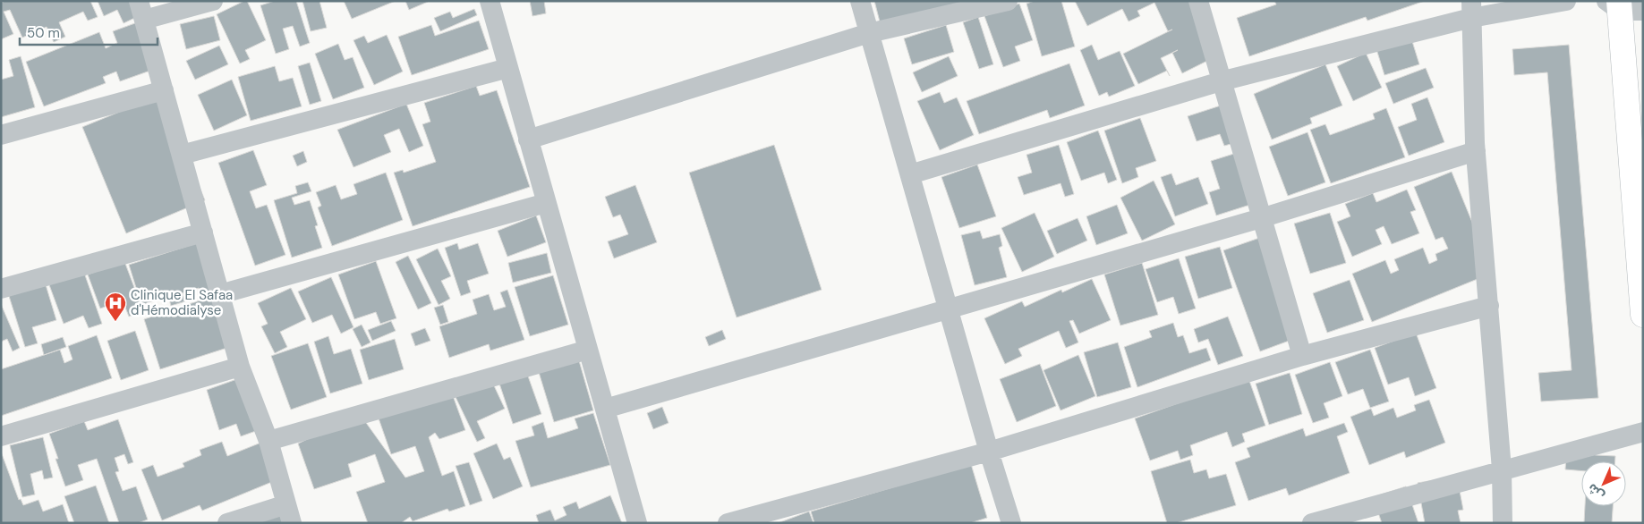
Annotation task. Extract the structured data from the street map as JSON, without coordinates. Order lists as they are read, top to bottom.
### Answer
{
  "places": {
    "hospital": ["Clinique El Safaa d'Hémodialyse"]
  },
  "scale_bar": "50 m",
  "north": "bottom left"
}
